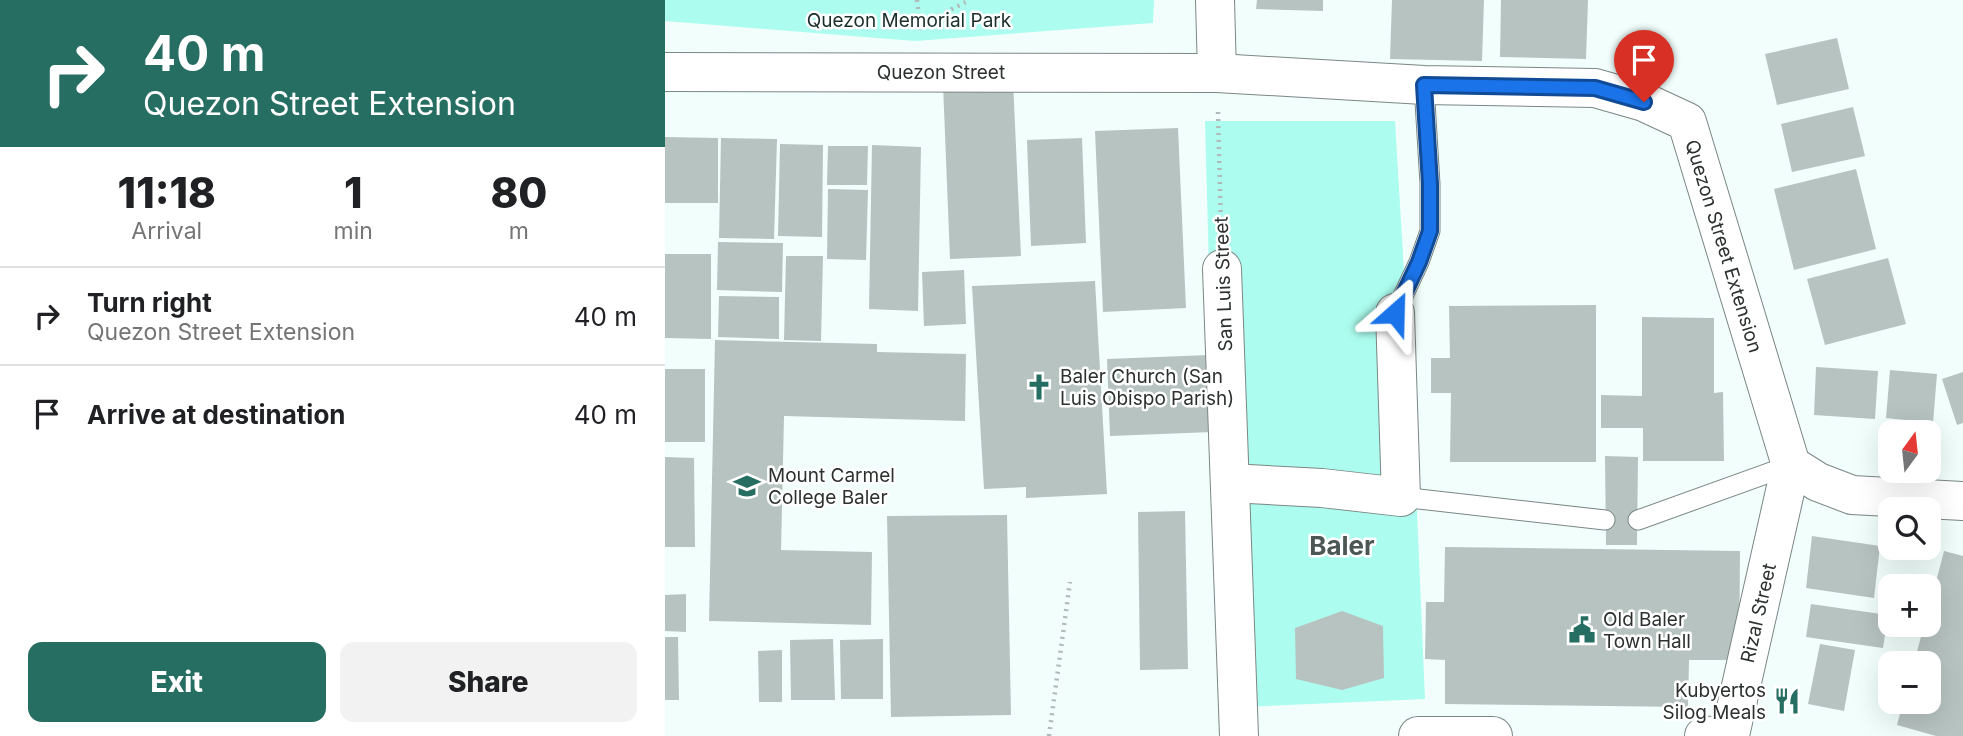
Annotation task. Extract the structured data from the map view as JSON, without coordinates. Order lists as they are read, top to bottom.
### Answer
{
  "streets": {
    "street": [
      "Quezon Street",
      "Quezon Street Extension",
      "San Luis Street",
      "Rizal Street"
    ]
  },
  "crossings": [
    ["Quezon Street", "Quezon Street Extension"],
    ["Quezon Street", "San Luis Street"],
    ["Quezon Street Extension", "San Luis Street"],
    ["Quezon Street Extension", "Rizal Street"]
  ],
  "districts": ["Baler"],
  "parks": ["Quezon Memorial Park"],
  "places": {
    "church": ["Baler Church (San Luis Obispo Parish)"],
    "school or university": ["Mount Carmel College Baler"],
    "public building": ["Old Baler Town Hall"],
    "restaurant": ["Kubyertos Silog Meals"]
  },
  "north": "top",
  "page": {
    "turn": ["40 m", "Quezon Street Extension"],
    "eta": [
      "11:18",
      "Arrival",
      "1",
      "min",
      "80",
      "m"
    ],
    "list": [
      {
        "name": "Turn right",
        "note": "Quezon Street Extension",
        "value": "40 m"
      },
      {
        "name": "Arrive at destination",
        "value": "40 m"
      }
    ],
    "map_buttons": ["+", "−"],
    "buttons": ["Exit", "Share"]
  }
}
